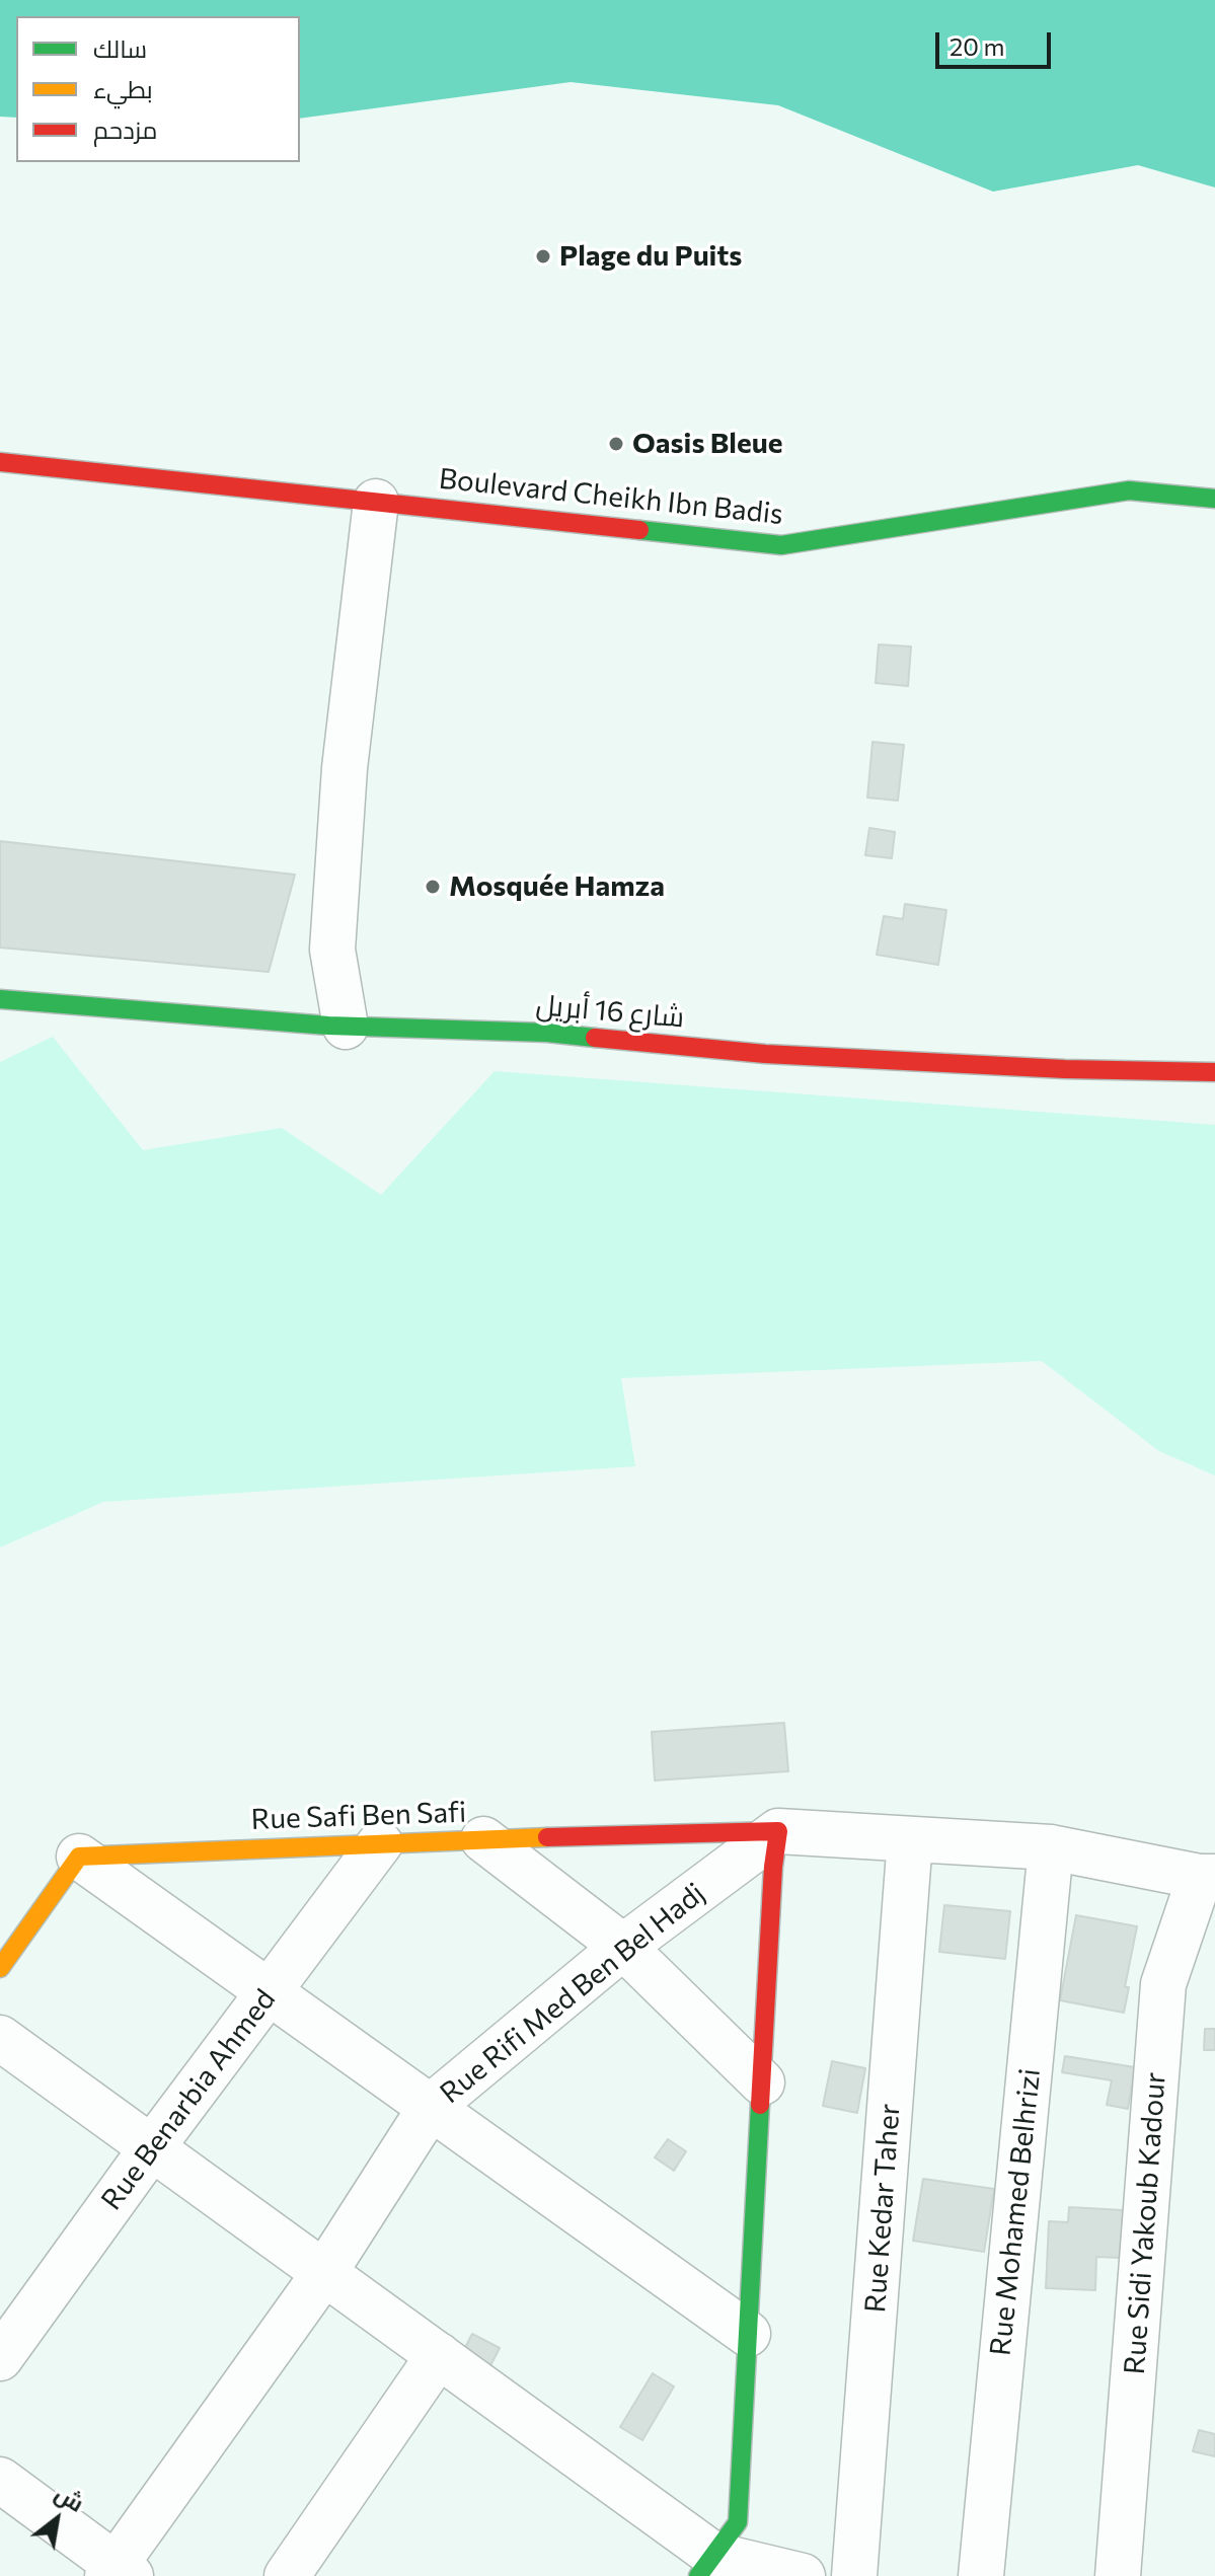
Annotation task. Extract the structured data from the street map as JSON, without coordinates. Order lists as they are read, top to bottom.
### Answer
{
  "streets": {
    "street": [
      "Boulevard Cheikh Ibn Badis",
      "شارع 16 أبريل",
      "Rue Safi Ben Safi",
      "Rue Rifi Med Ben Bel Hadj",
      "Rue Benarbia Ahmed",
      "Rue Kedar Taher",
      "Rue Mohamed Belhrizi",
      "Rue Sidi Yakoub Kadour"
    ]
  },
  "crossings": [
    ["Rue Safi Ben Safi", "Rue Rifi Med Ben Bel Hadj"],
    ["Rue Safi Ben Safi", "Rue Benarbia Ahmed"]
  ],
  "places": ["Plage du Puits", "Oasis Bleue", "Mosquée Hamza"],
  "legend": ["سالك", "بطيء", "مزدحم"],
  "scale_bar": "20 m",
  "north": "top right"
}
